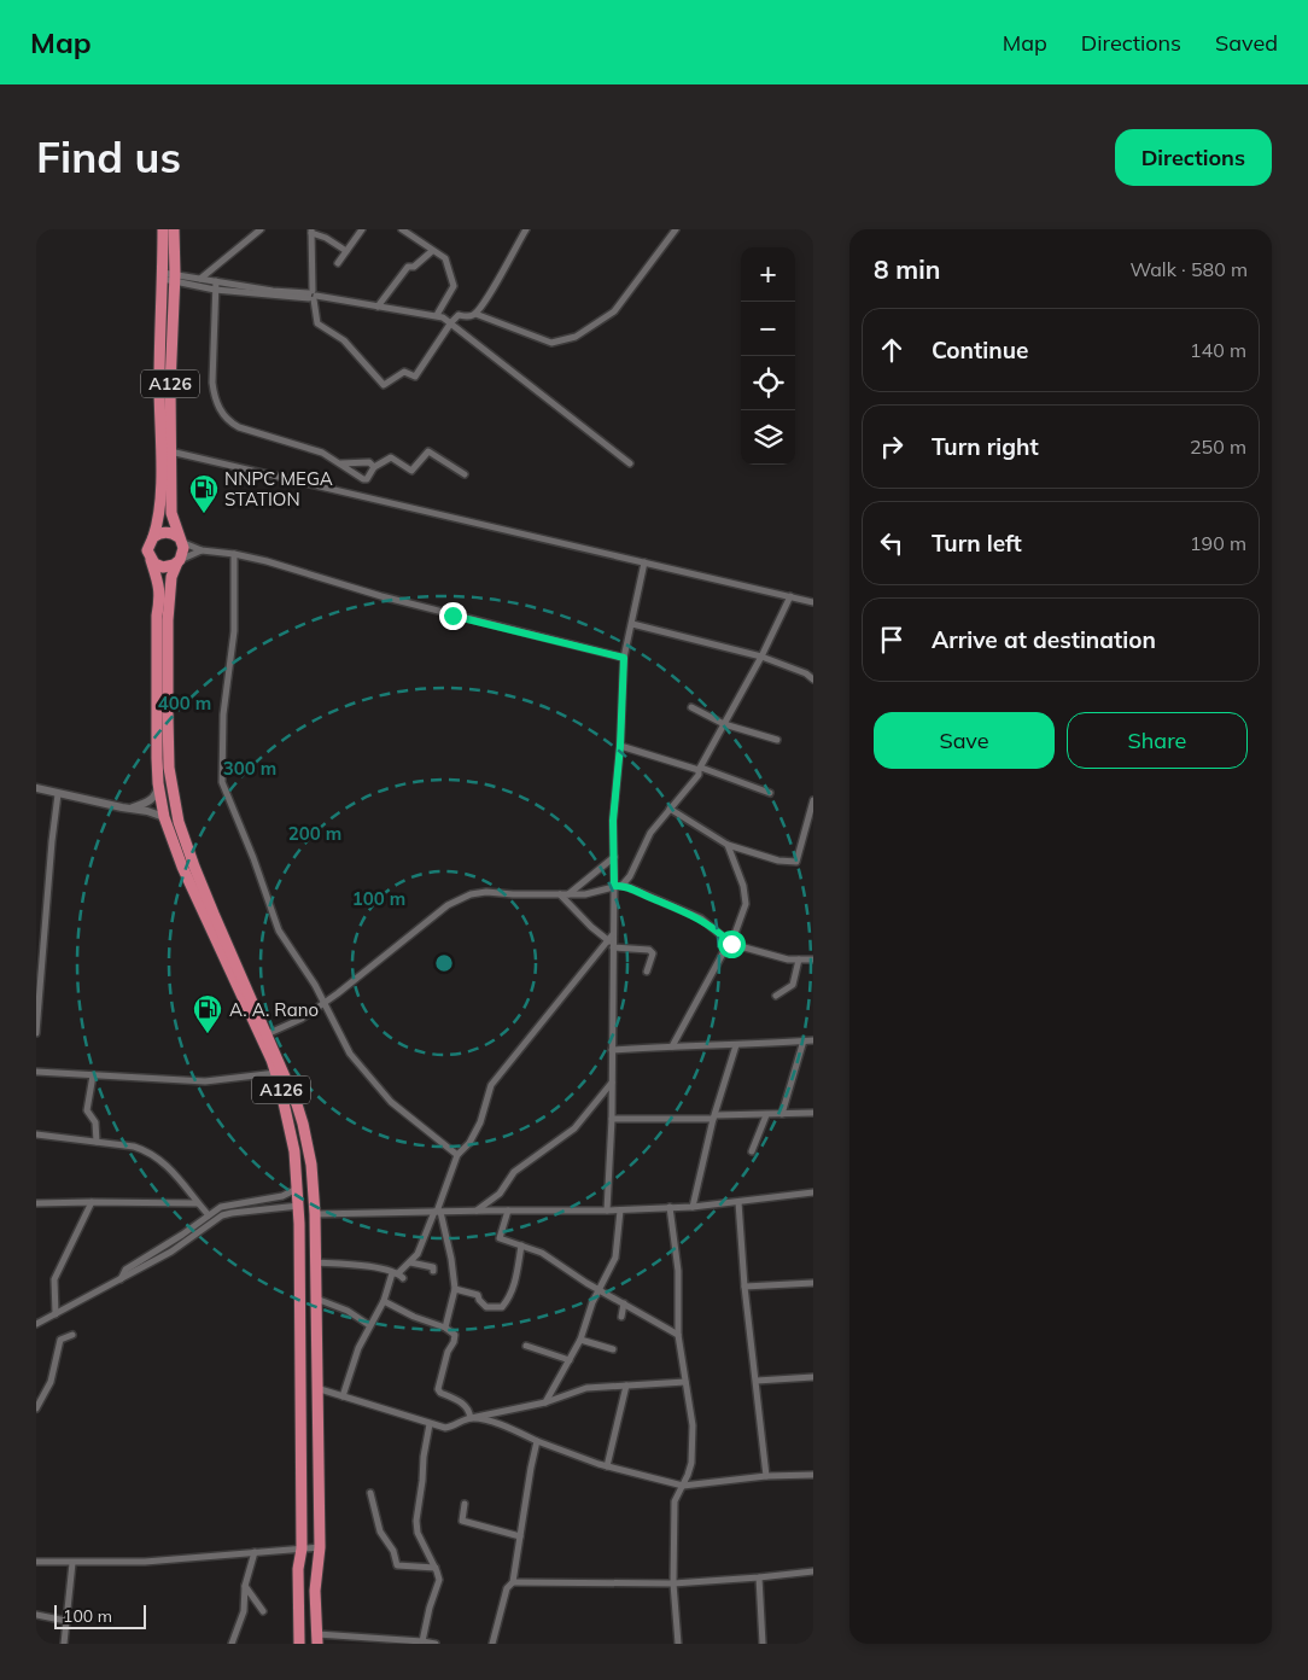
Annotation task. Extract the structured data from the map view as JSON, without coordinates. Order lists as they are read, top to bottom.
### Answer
{
  "streets": {
    "highway": ["A126"]
  },
  "places": {
    "fuel station": ["NNPC MEGA STATION", "A. A. Rano"]
  },
  "scale_bar": "100 m",
  "page": {
    "header": "Map",
    "nav": ["Map", "Directions", "Saved"],
    "buttons": [
      "Directions",
      ["Save", "Share"]
    ],
    "title": "Find us",
    "heading": ["8 min", "Walk · 580 m"],
    "map_buttons": ["+", "−"],
    "list": [
      ["Continue", "140 m"],
      ["Turn right", "250 m"],
      ["Turn left", "190 m"],
      "Arrive at destination"
    ],
    "scale": "100 m"
  },
  "rings": [
    "400 m",
    "300 m",
    "200 m",
    "100 m"
  ]
}
